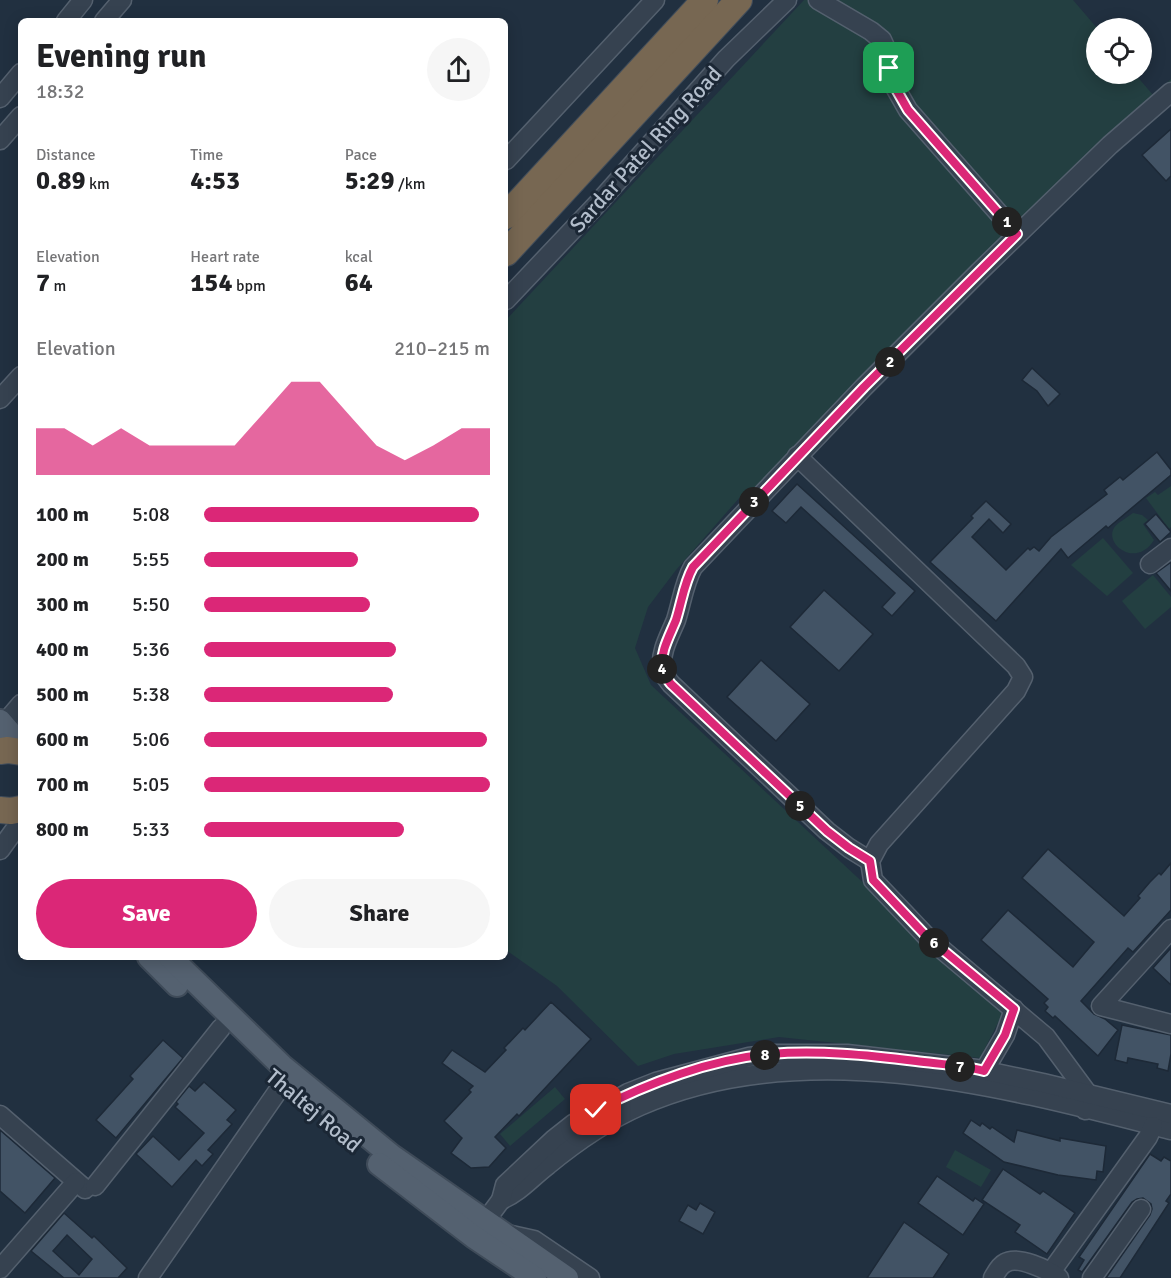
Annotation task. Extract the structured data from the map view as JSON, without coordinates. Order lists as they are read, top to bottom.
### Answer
{
  "streets": {
    "highway": ["Sardar Patel Ring Road"],
    "main road": ["Thaltej Road"]
  },
  "page": {
    "heading": ["Evening run", "18:32"],
    "stats": [
      ["Distance", "0.89 km"],
      ["Time", "4:53"],
      ["Pace", "5:29 /km"],
      ["Elevation", "7 m"],
      ["Heart rate", "154 bpm"],
      ["kcal", "64"]
    ],
    "pins": [
      "1",
      "2",
      "3",
      "4",
      "5",
      "6",
      "8",
      "7"
    ],
    "chart": ["Elevation", "210–215 m"],
    "list": [
      {
        "name": "100 m",
        "note": "5:08"
      },
      {
        "name": "200 m",
        "note": "5:55"
      },
      {
        "name": "300 m",
        "note": "5:50"
      },
      {
        "name": "400 m",
        "note": "5:36"
      },
      {
        "name": "500 m",
        "note": "5:38"
      },
      {
        "name": "600 m",
        "note": "5:06"
      },
      {
        "name": "700 m",
        "note": "5:05"
      },
      {
        "name": "800 m",
        "note": "5:33"
      }
    ],
    "buttons": ["Save", "Share"]
  }
}
